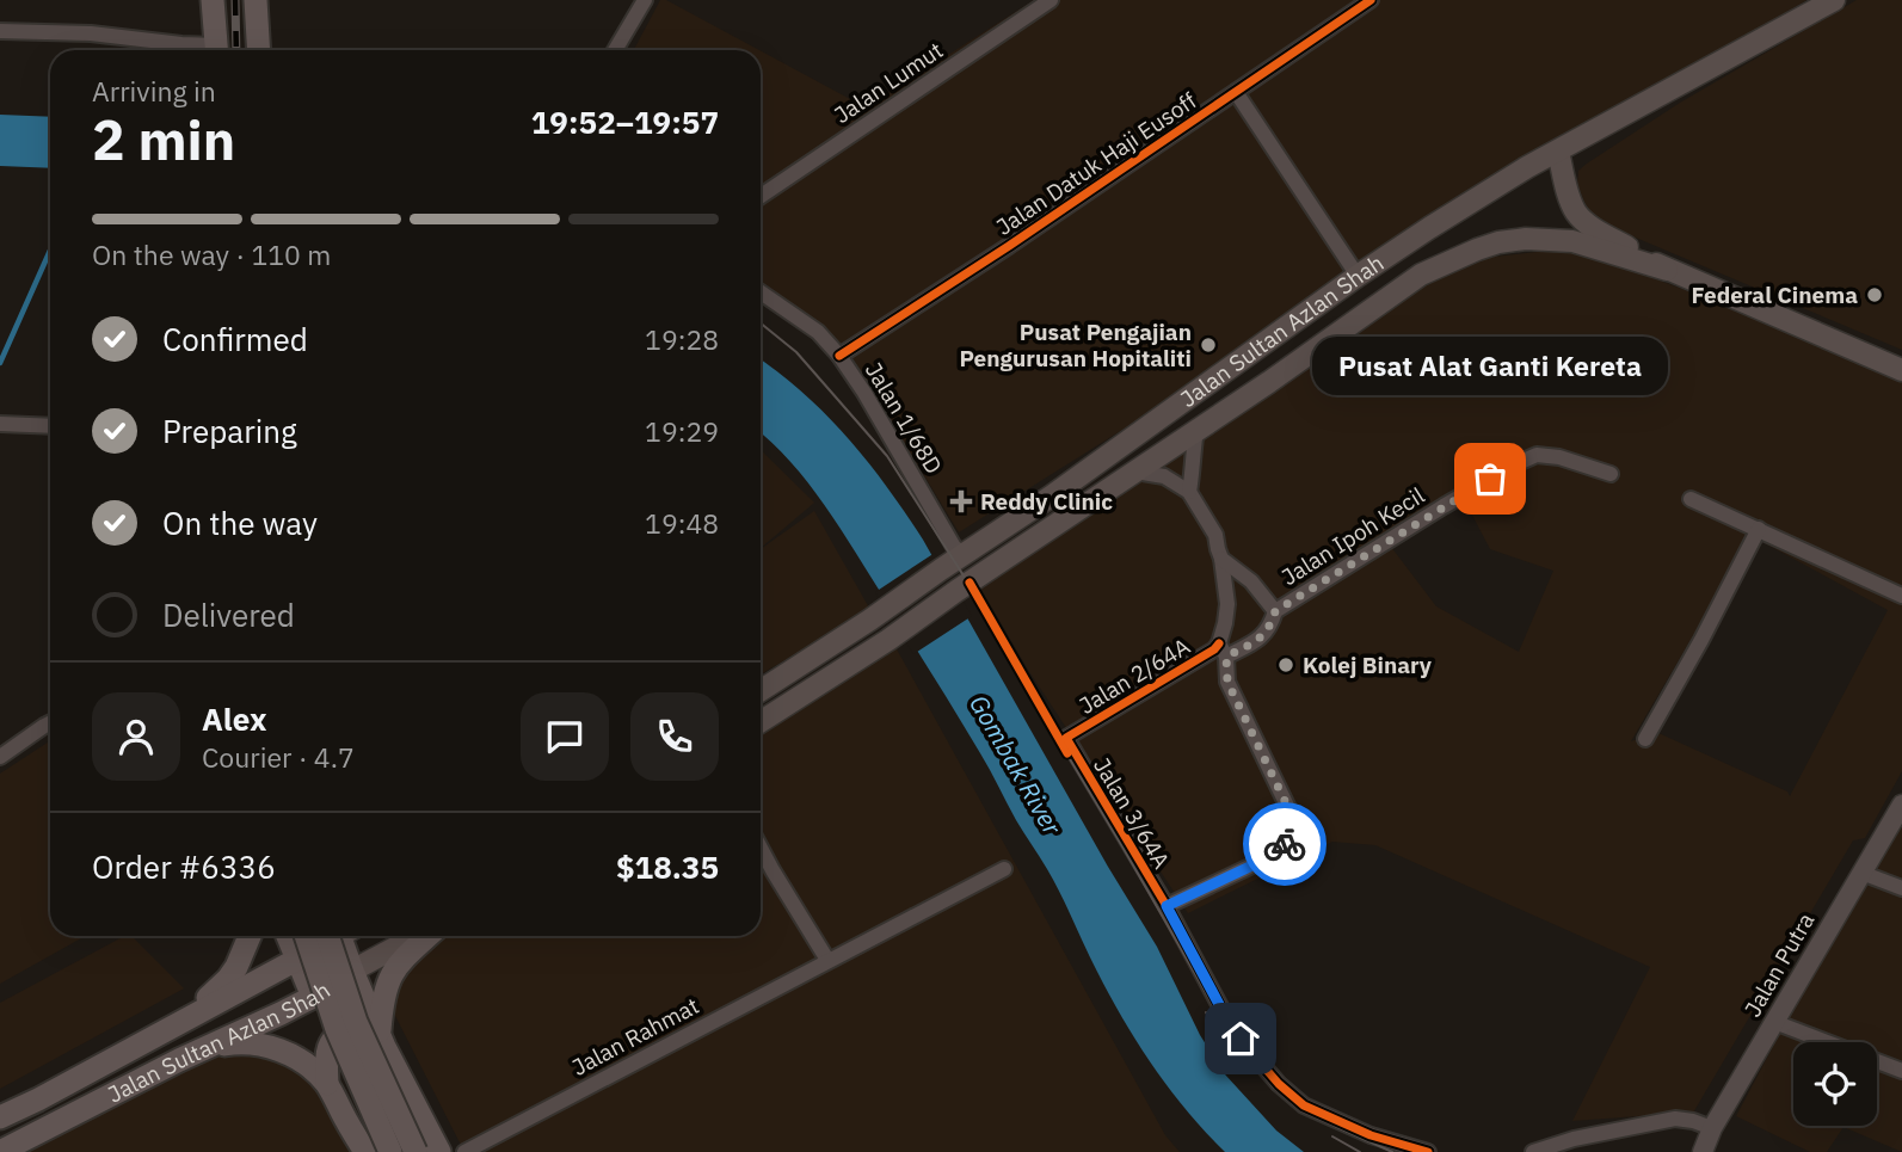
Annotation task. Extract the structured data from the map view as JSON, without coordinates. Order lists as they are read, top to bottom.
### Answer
{
  "streets": {
    "main road": ["Jalan Sultan Azlan Shah"],
    "street": [
      "Jalan Lumut",
      "Jalan Datuk Haji Eusoff",
      "Jalan 1/68D",
      "Jalan Ipoh Kecil",
      "Jalan 2/64A",
      "Jalan 3/64A",
      "Jalan Putra",
      "Jalan Rahmat"
    ]
  },
  "crossings": [
    ["Jalan Datuk Haji Eusoff", "Jalan 1/68D"],
    ["Jalan Sultan Azlan Shah", "Jalan 1/68D"],
    ["Jalan Ipoh Kecil", "Jalan 2/64A"],
    ["Jalan 2/64A", "Jalan 3/64A"]
  ],
  "water": ["Gombak River"],
  "places": {
    "other": [
      "Federal Cinema",
      "Pusat Pengajian Pengurusan Hopitaliti",
      "Pusat Alat Ganti Kereta",
      "Kolej Binary"
    ],
    "health": ["Reddy Clinic"]
  },
  "page": {
    "heading": ["2 min", "Arriving in", "19:52–19:57"],
    "panel": [
      "Alex",
      "Courier · 4.7",
      "Order #6336",
      "$18.35"
    ],
    "bar": "On the way · 110 m",
    "list": [
      ["Confirmed", "19:28"],
      ["Preparing", "19:29"],
      ["On the way", "19:48"],
      "Delivered"
    ],
    "bubble": "Pusat Alat Ganti Kereta"
  }
}
